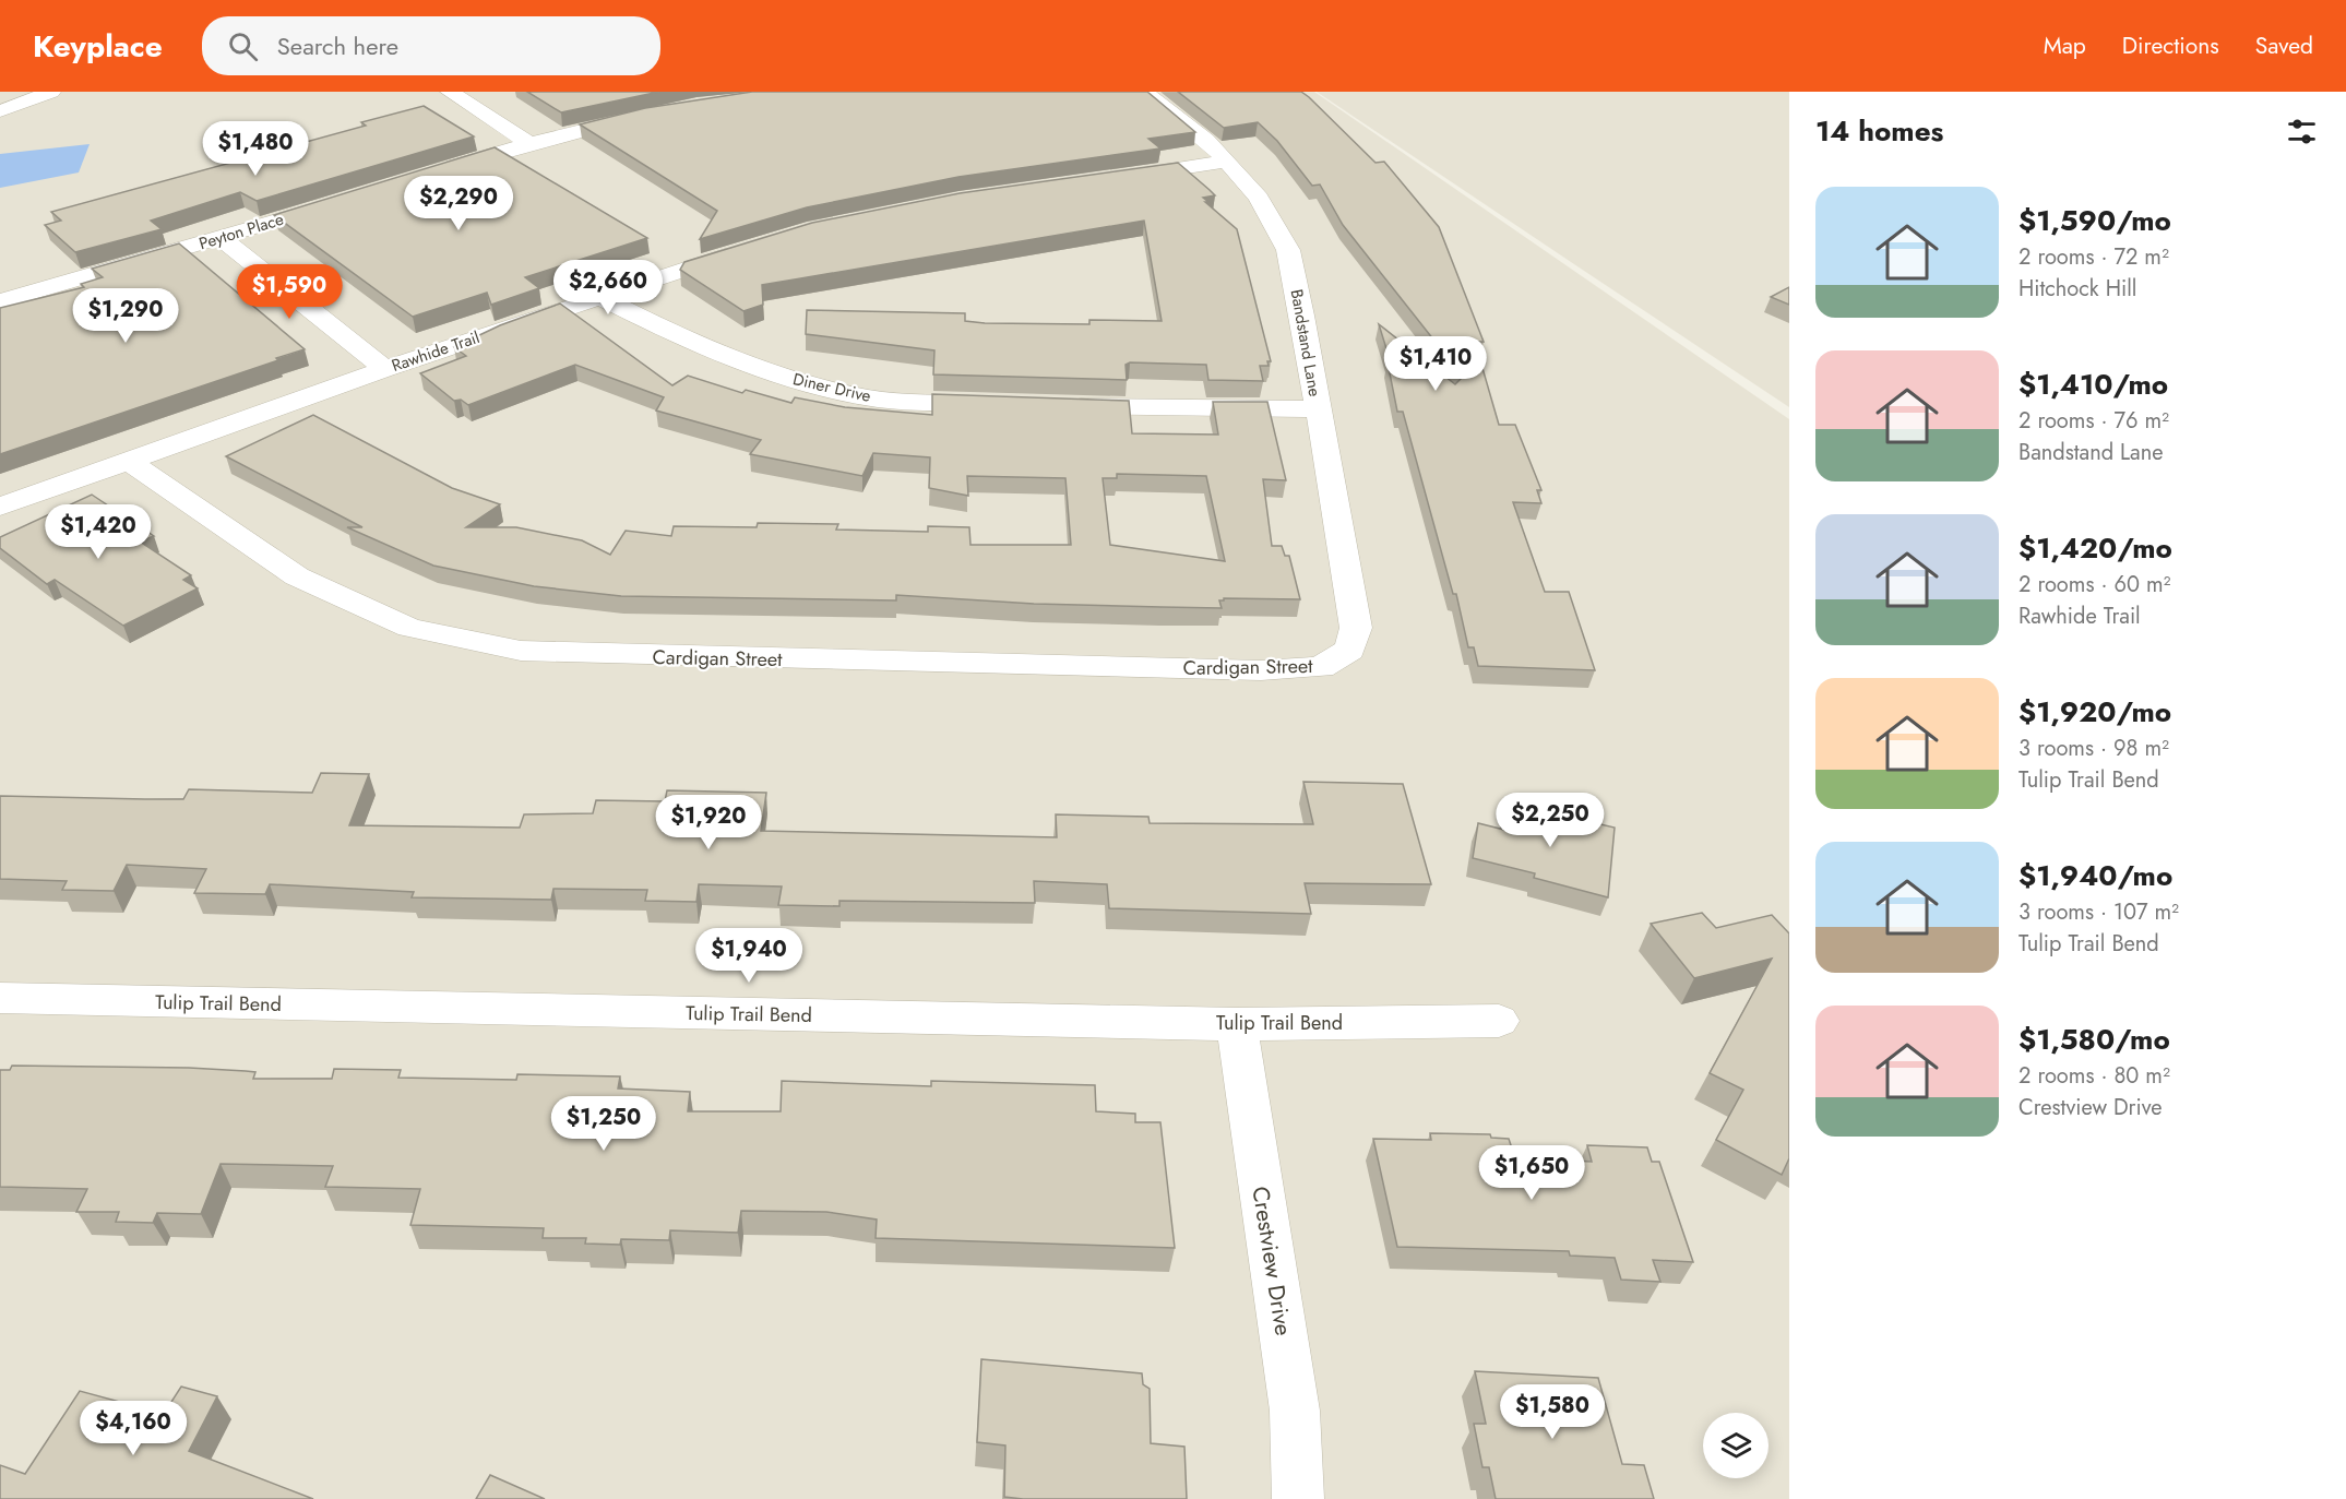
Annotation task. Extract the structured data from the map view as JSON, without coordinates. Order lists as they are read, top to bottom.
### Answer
{
  "streets": {
    "street": [
      "Peyton Place",
      "Bandstand Lane",
      "Rawhide Trail",
      "Diner Drive",
      "Cardigan Street",
      "Tulip Trail Bend",
      "Crestview Drive"
    ]
  },
  "crossings": [
    ["Bandstand Lane", "Cardigan Street"],
    ["Rawhide Trail", "Diner Drive"],
    ["Rawhide Trail", "Cardigan Street"],
    ["Tulip Trail Bend", "Crestview Drive"]
  ],
  "page": {
    "header": "Keyplace",
    "search": "Search here",
    "nav": ["Map", "Directions", "Saved"],
    "heading": "14 homes",
    "price": [
      "$1,480",
      "$2,290",
      "$2,660",
      "$1,590",
      "$1,290",
      "$1,410",
      "$1,420",
      "$2,250",
      "$1,920",
      "$1,940",
      "$1,250",
      "$1,650",
      "$1,580",
      "$4,160"
    ],
    "list": [
      {
        "name": "$1,590/mo",
        "note": "2 rooms · 72 m² · Hitchock Hill"
      },
      {
        "name": "$1,410/mo",
        "note": "2 rooms · 76 m² · Bandstand Lane"
      },
      {
        "name": "$1,420/mo",
        "note": "2 rooms · 60 m² · Rawhide Trail"
      },
      {
        "name": "$1,920/mo",
        "note": "3 rooms · 98 m² · Tulip Trail Bend"
      },
      {
        "name": "$1,940/mo",
        "note": "3 rooms · 107 m² · Tulip Trail Bend"
      },
      {
        "name": "$1,580/mo",
        "note": "2 rooms · 80 m² · Crestview Drive"
      }
    ]
  }
}
